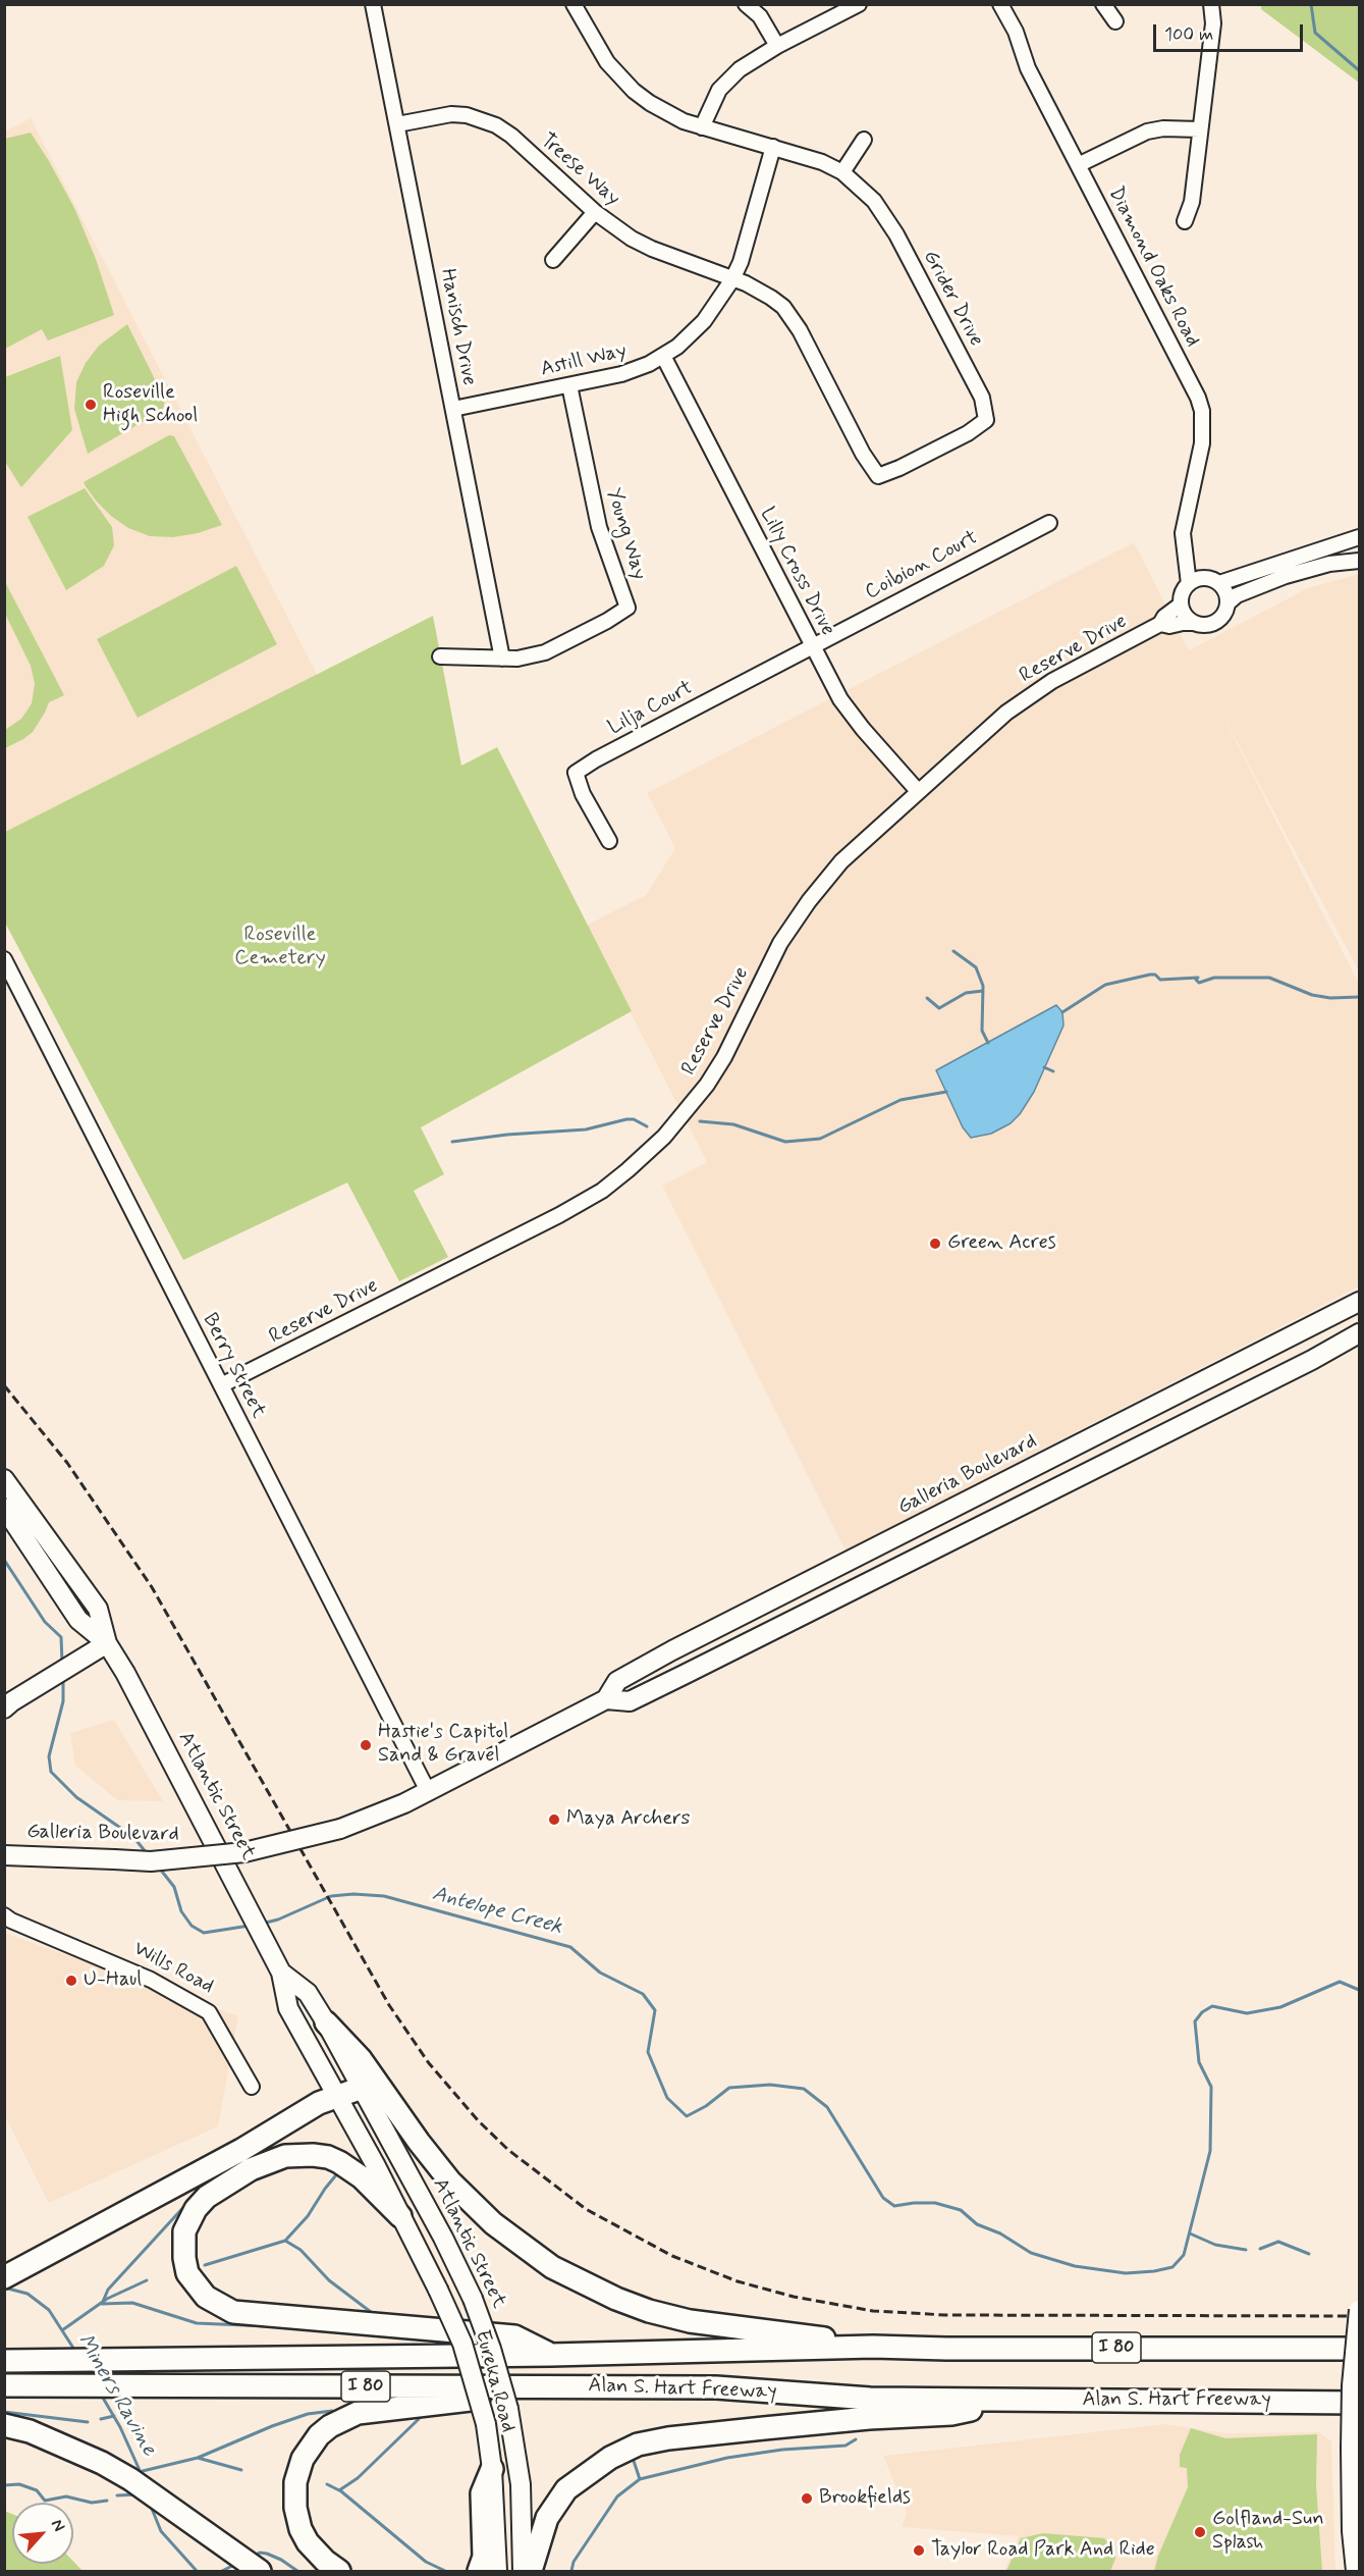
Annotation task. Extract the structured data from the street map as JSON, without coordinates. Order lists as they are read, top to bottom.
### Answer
{
  "streets": {
    "highway": ["I 80", "Alan S. Hart Freeway"],
    "main road": ["Galleria Boulevard", "Atlantic Street", "Eureka Road"],
    "street": [
      "Treese Way",
      "Diamond Oaks Road",
      "Grider Drive",
      "Hanisch Drive",
      "Astill Way",
      "Young Way",
      "Coibion Court",
      "Lilly Cross Drive",
      "Reserve Drive",
      "Lilja Court",
      "Berry Street",
      "Wills Road"
    ]
  },
  "crossings": [
    ["Treese Way", "Grider Drive"],
    ["Treese Way", "Hanisch Drive"],
    ["Treese Way", "Astill Way"],
    ["Diamond Oaks Road", "Reserve Drive"],
    ["Grider Drive", "Astill Way"],
    ["Hanisch Drive", "Astill Way"],
    ["Hanisch Drive", "Young Way"],
    ["Astill Way", "Young Way"],
    ["Astill Way", "Lilly Cross Drive"],
    ["Coibion Court", "Lilly Cross Drive"],
    ["Coibion Court", "Lilja Court"],
    ["Lilly Cross Drive", "Reserve Drive"],
    ["Lilly Cross Drive", "Lilja Court"],
    ["Reserve Drive", "Berry Street"],
    ["Berry Street", "Galleria Boulevard"],
    ["Atlantic Street", "Eureka Road"]
  ],
  "water": ["Antelope Creek", "Miners Ravine"],
  "parks": ["Roseville Cemetery"],
  "places": [
    "Roseville High School",
    "Green Acres",
    "Hastie's Capitol Sand & Gravel",
    "Maya Archers",
    "U-Haul",
    "Brookfields",
    "Golfland-Sun Splash",
    "Taylor Road Park And Ride"
  ],
  "scale_bar": "100 m",
  "north": "top right"
}
